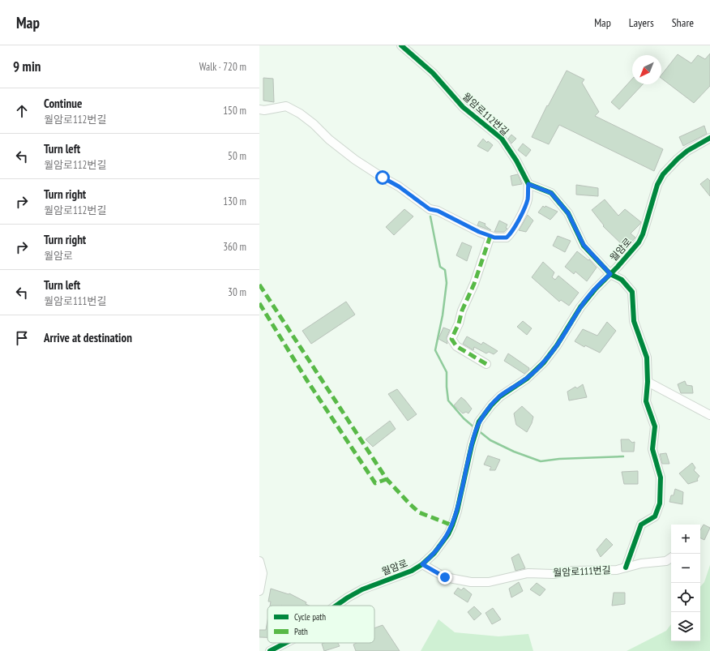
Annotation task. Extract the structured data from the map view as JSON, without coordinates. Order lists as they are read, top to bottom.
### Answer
{
  "streets": {
    "street": ["월암로112번길", "월암로", "월암로111번길"]
  },
  "crossings": [
    ["월암로", "월암로111번길"]
  ],
  "legend": ["Cycle path", "Path"],
  "north": "bottom left",
  "page": {
    "header": "Map",
    "nav": ["Map", "Layers", "Share"],
    "heading": ["9 min", "Walk · 720 m"],
    "list": [
      ["Continue", "월암로112번길", "150 m"],
      ["Turn left", "월암로112번길", "50 m"],
      ["Turn right", "월암로112번길", "130 m"],
      ["Turn right", "월암로", "360 m"],
      ["Turn left", "월암로111번길", "30 m"],
      "Arrive at destination"
    ],
    "map_buttons": ["+", "−"]
  }
}
